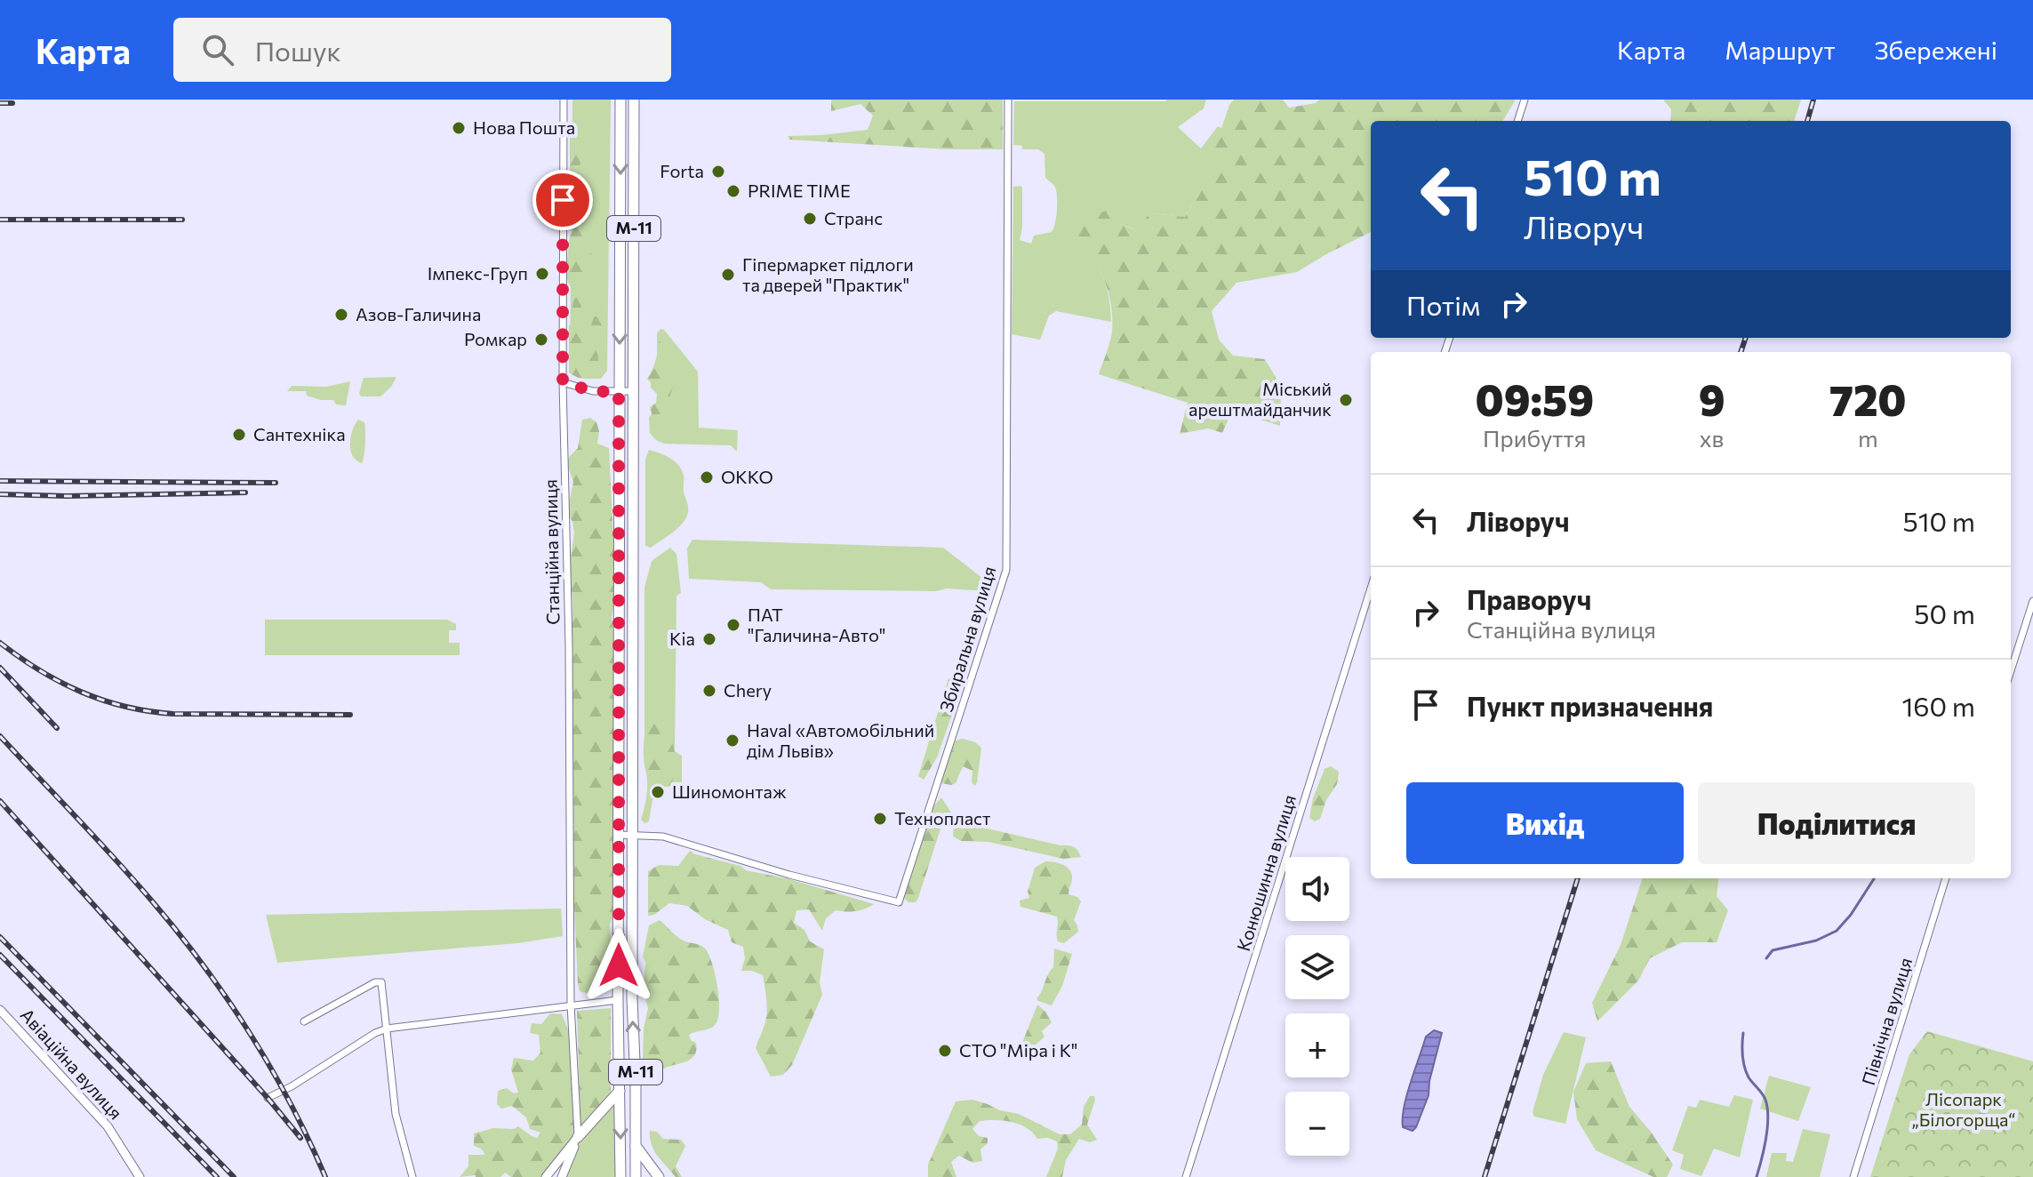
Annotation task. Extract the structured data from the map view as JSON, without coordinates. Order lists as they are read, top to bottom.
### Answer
{
  "streets": {
    "main road": ["М-11"],
    "street": [
      "Станційна вулиця",
      "Збиральна вулиця",
      "Конюшинна вулиця",
      "Північна вулиця",
      "Авіаційна вулиця"
    ]
  },
  "crossings": [
    ["М-11", "Збиральна вулиця"]
  ],
  "parks": ["Лісопарк „Білогорща“"],
  "places": [
    "Нова Пошта",
    "Forta",
    "PRIME TIME",
    "Странс",
    "Імпекс-Груп",
    "Гіпермаркет підлоги та дверей \"Практик\"",
    "Азов-Галичина",
    "Ромкар",
    "Міський арештмайданчик",
    "Сантехніка",
    "ОККО",
    "ПАТ \"Галичина-Авто\"",
    "Kia",
    "Chery",
    "Haval «Автомобільний дім Львів»",
    "Шиномонтаж",
    "Технопласт",
    "СТО \"Міра і К\""
  ],
  "page": {
    "header": "Карта",
    "search": "Пошук",
    "nav": ["Карта", "Маршрут", "Збережені"],
    "turn": ["510 m", "Ліворуч"],
    "then": "Потім",
    "eta": [
      "09:59",
      "Прибуття",
      "9",
      "хв",
      "720",
      "m"
    ],
    "list": [
      {
        "name": "Ліворуч",
        "value": "510 m"
      },
      {
        "name": "Праворуч",
        "note": "Станційна вулиця",
        "value": "50 m"
      },
      {
        "name": "Пункт призначення",
        "value": "160 m"
      }
    ],
    "buttons": ["Вихід", "Поділитися"],
    "map_buttons": ["+", "−"]
  }
}
